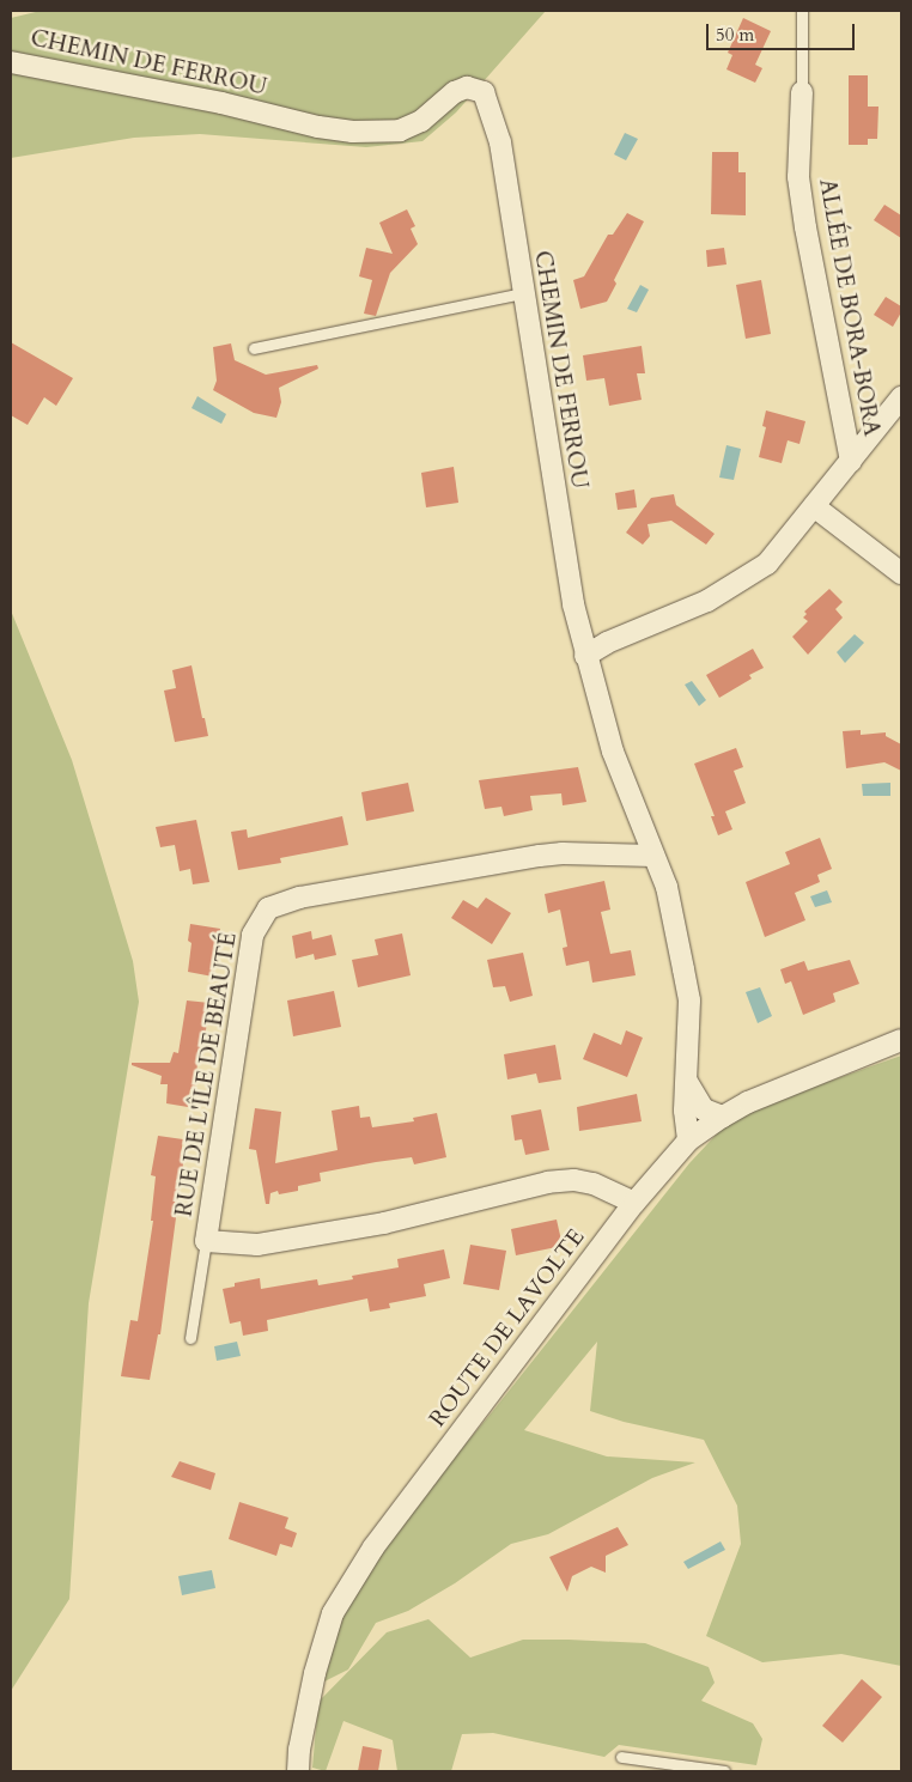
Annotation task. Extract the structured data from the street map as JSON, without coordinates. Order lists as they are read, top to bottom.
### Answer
{
  "streets": {
    "street": [
      "CHEMIN DE FERROU",
      "ALLÉE DE BORA-BORA",
      "RUE DE L'ÎLE DE BEAUTÉ",
      "ROUTE DE LAVOLTE"
    ]
  },
  "crossings": [
    ["CHEMIN DE FERROU", "RUE DE L'ÎLE DE BEAUTÉ"],
    ["CHEMIN DE FERROU", "ROUTE DE LAVOLTE"],
    ["RUE DE L'ÎLE DE BEAUTÉ", "ROUTE DE LAVOLTE"]
  ],
  "scale_bar": "50 m"
}
